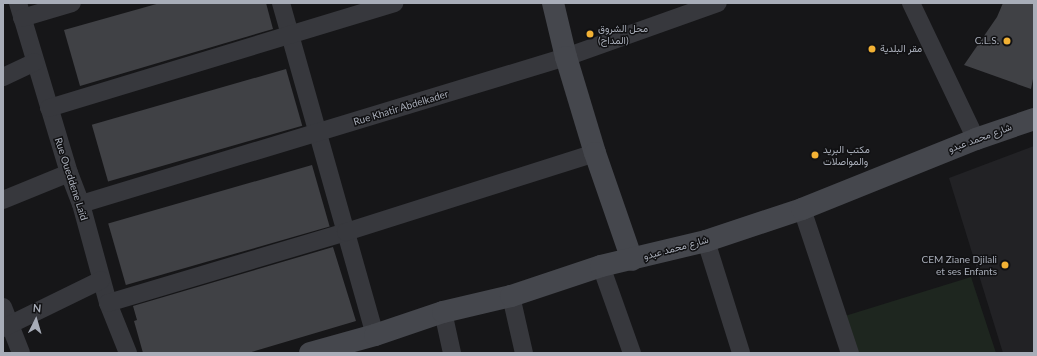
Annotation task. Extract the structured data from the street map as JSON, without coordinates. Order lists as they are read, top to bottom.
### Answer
{
  "streets": {
    "street": ["Rue Khatir Abdelkader", "شارع محمد عبدو", "Rue Oueddene Laïd"]
  },
  "crossings": [
    ["Rue Khatir Abdelkader", "Rue Oueddene Laïd"]
  ],
  "places": [
    "محل الشروق (المداح)",
    "C.L.S.",
    "مقر البلدية",
    "مكتب البريد والمواصلات",
    "CEM Ziane Djilali et ses Enfants"
  ],
  "north": "top"
}
